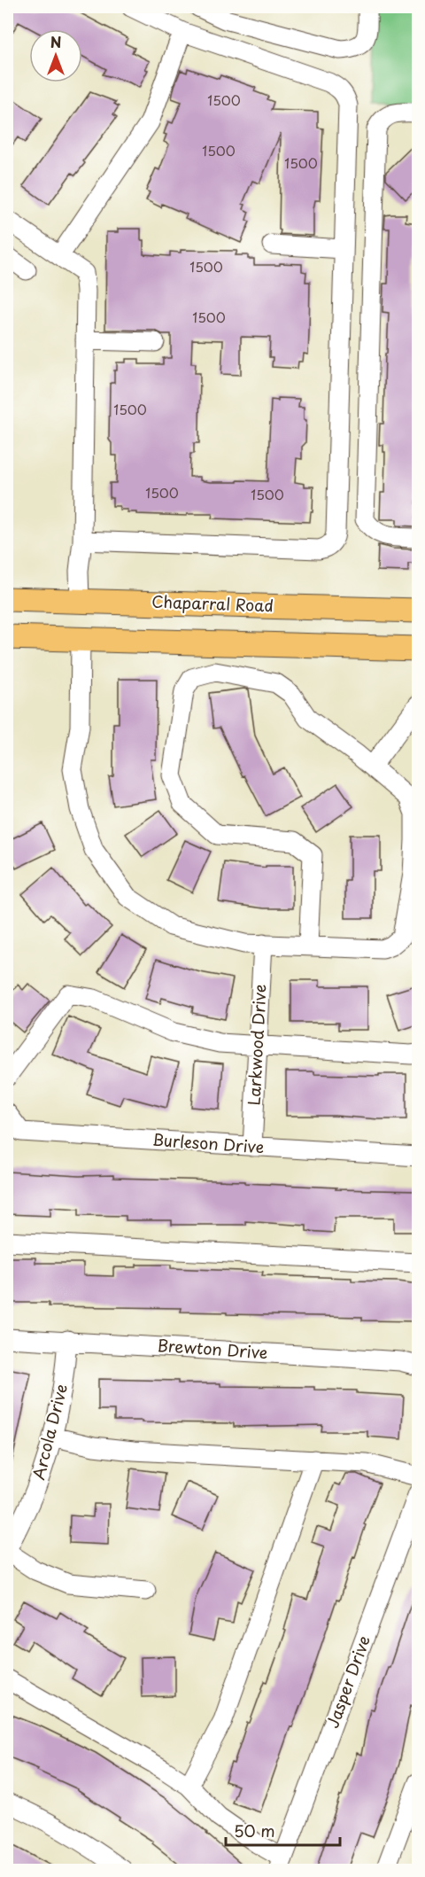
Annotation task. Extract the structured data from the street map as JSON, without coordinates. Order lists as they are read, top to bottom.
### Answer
{
  "streets": {
    "main road": ["Chaparral Road"],
    "street": [
      "Larkwood Drive",
      "Burleson Drive",
      "Brewton Drive",
      "Arcola Drive",
      "Jasper Drive"
    ]
  },
  "crossings": [
    ["Larkwood Drive", "Burleson Drive"],
    ["Brewton Drive", "Arcola Drive"]
  ],
  "house_numbers": [
    "1500",
    "1500",
    "1500",
    "1500",
    "1500",
    "1500",
    "1500",
    "1500"
  ],
  "scale_bar": "50 m",
  "north": "top"
}
